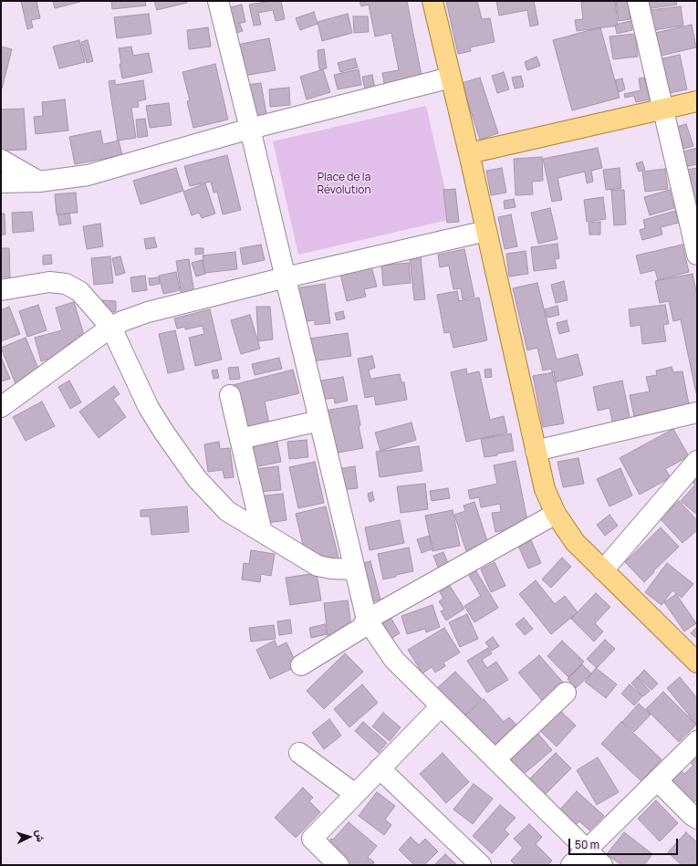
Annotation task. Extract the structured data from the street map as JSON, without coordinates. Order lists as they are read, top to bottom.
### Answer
{
  "parks": ["Place de la Révolution"],
  "scale_bar": "50 m",
  "north": "right"
}
